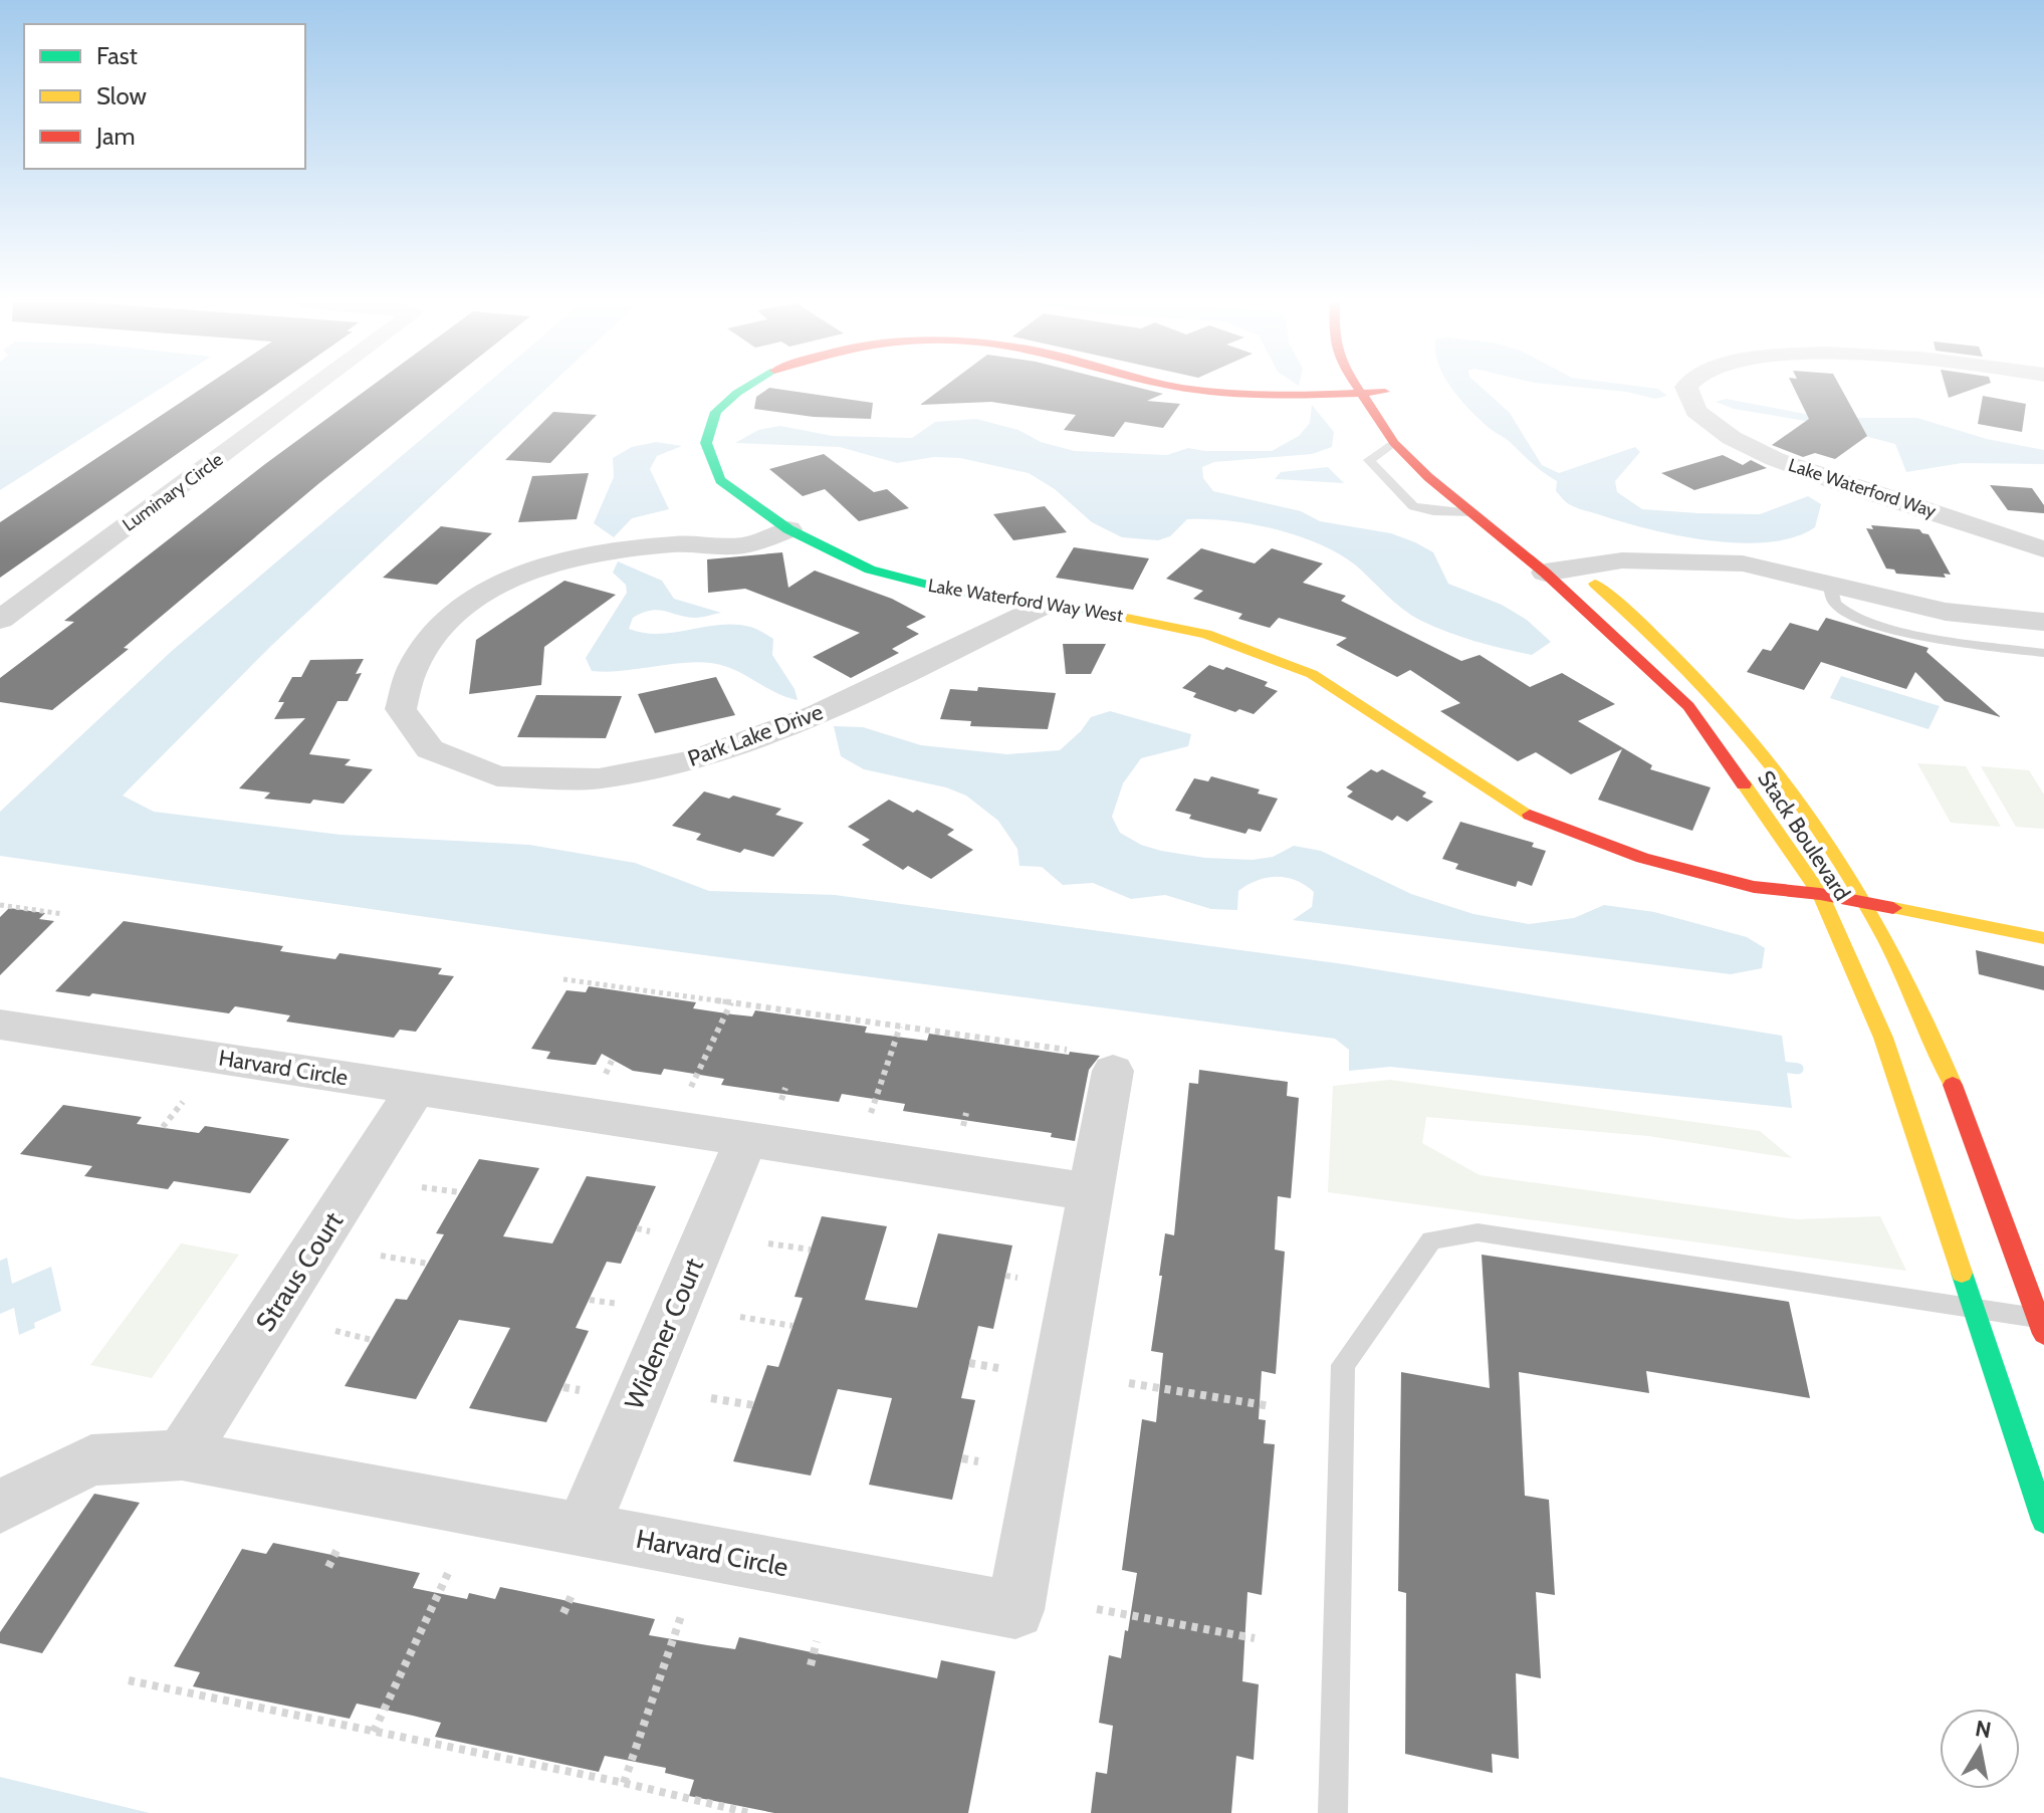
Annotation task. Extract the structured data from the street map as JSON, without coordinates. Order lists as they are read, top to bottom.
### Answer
{
  "streets": {
    "street": [
      "Lake Waterford Way",
      "Luminary Circle",
      "Lake Waterford Way West",
      "Park Lake Drive",
      "Stack Boulevard",
      "Harvard Circle",
      "Straus Court",
      "Widener Court"
    ]
  },
  "crossings": [
    ["Lake Waterford Way West", "Park Lake Drive"],
    ["Lake Waterford Way West", "Stack Boulevard"],
    ["Harvard Circle", "Straus Court"],
    ["Harvard Circle", "Widener Court"]
  ],
  "legend": ["Fast", "Slow", "Jam"],
  "north": "top"
}
